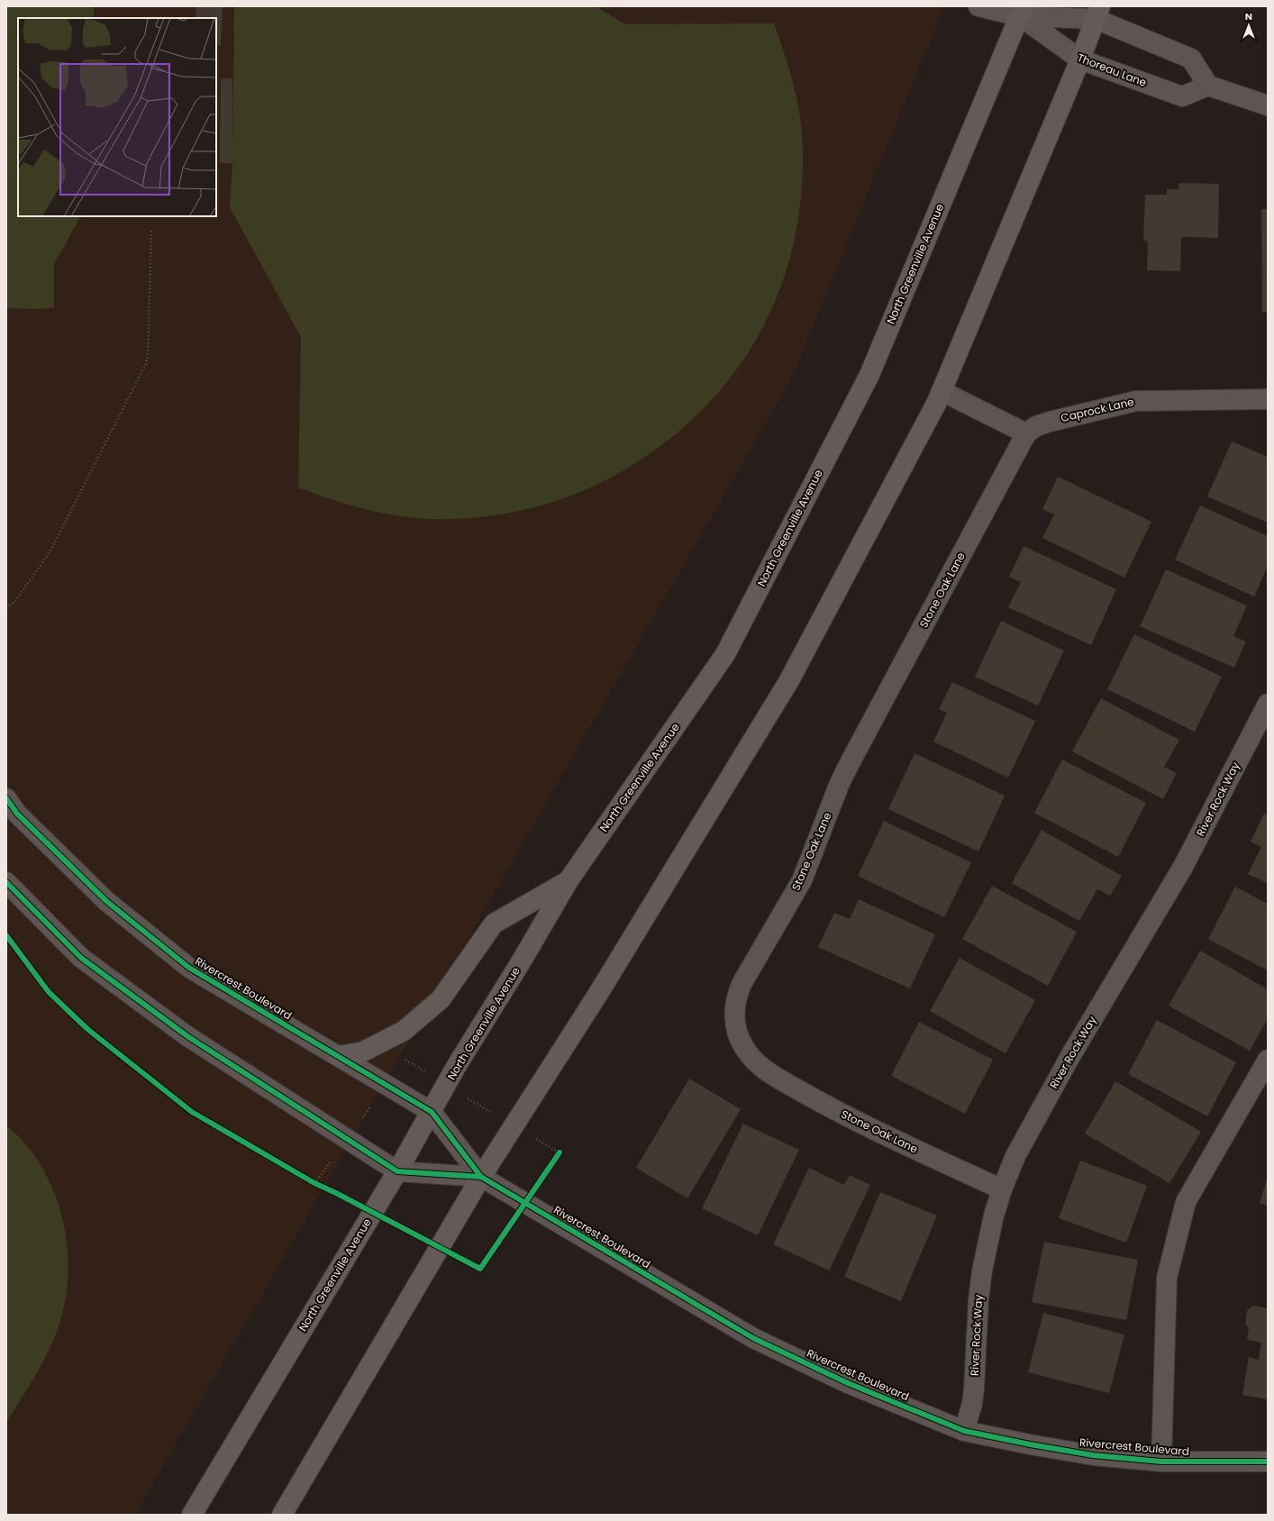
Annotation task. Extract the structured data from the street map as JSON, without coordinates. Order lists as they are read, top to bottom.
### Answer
{
  "streets": {
    "main road": ["North Greenville Avenue"],
    "street": [
      "Thoreau Lane",
      "Caprock Lane",
      "Stone Oak Lane",
      "River Rock Way",
      "Rivercrest Boulevard"
    ]
  },
  "crossings": [
    ["Thoreau Lane", "North Greenville Avenue"],
    ["North Greenville Avenue", "Rivercrest Boulevard"],
    ["Caprock Lane", "Stone Oak Lane"],
    ["Stone Oak Lane", "River Rock Way"],
    ["River Rock Way", "Rivercrest Boulevard"]
  ],
  "north": "top"
}
